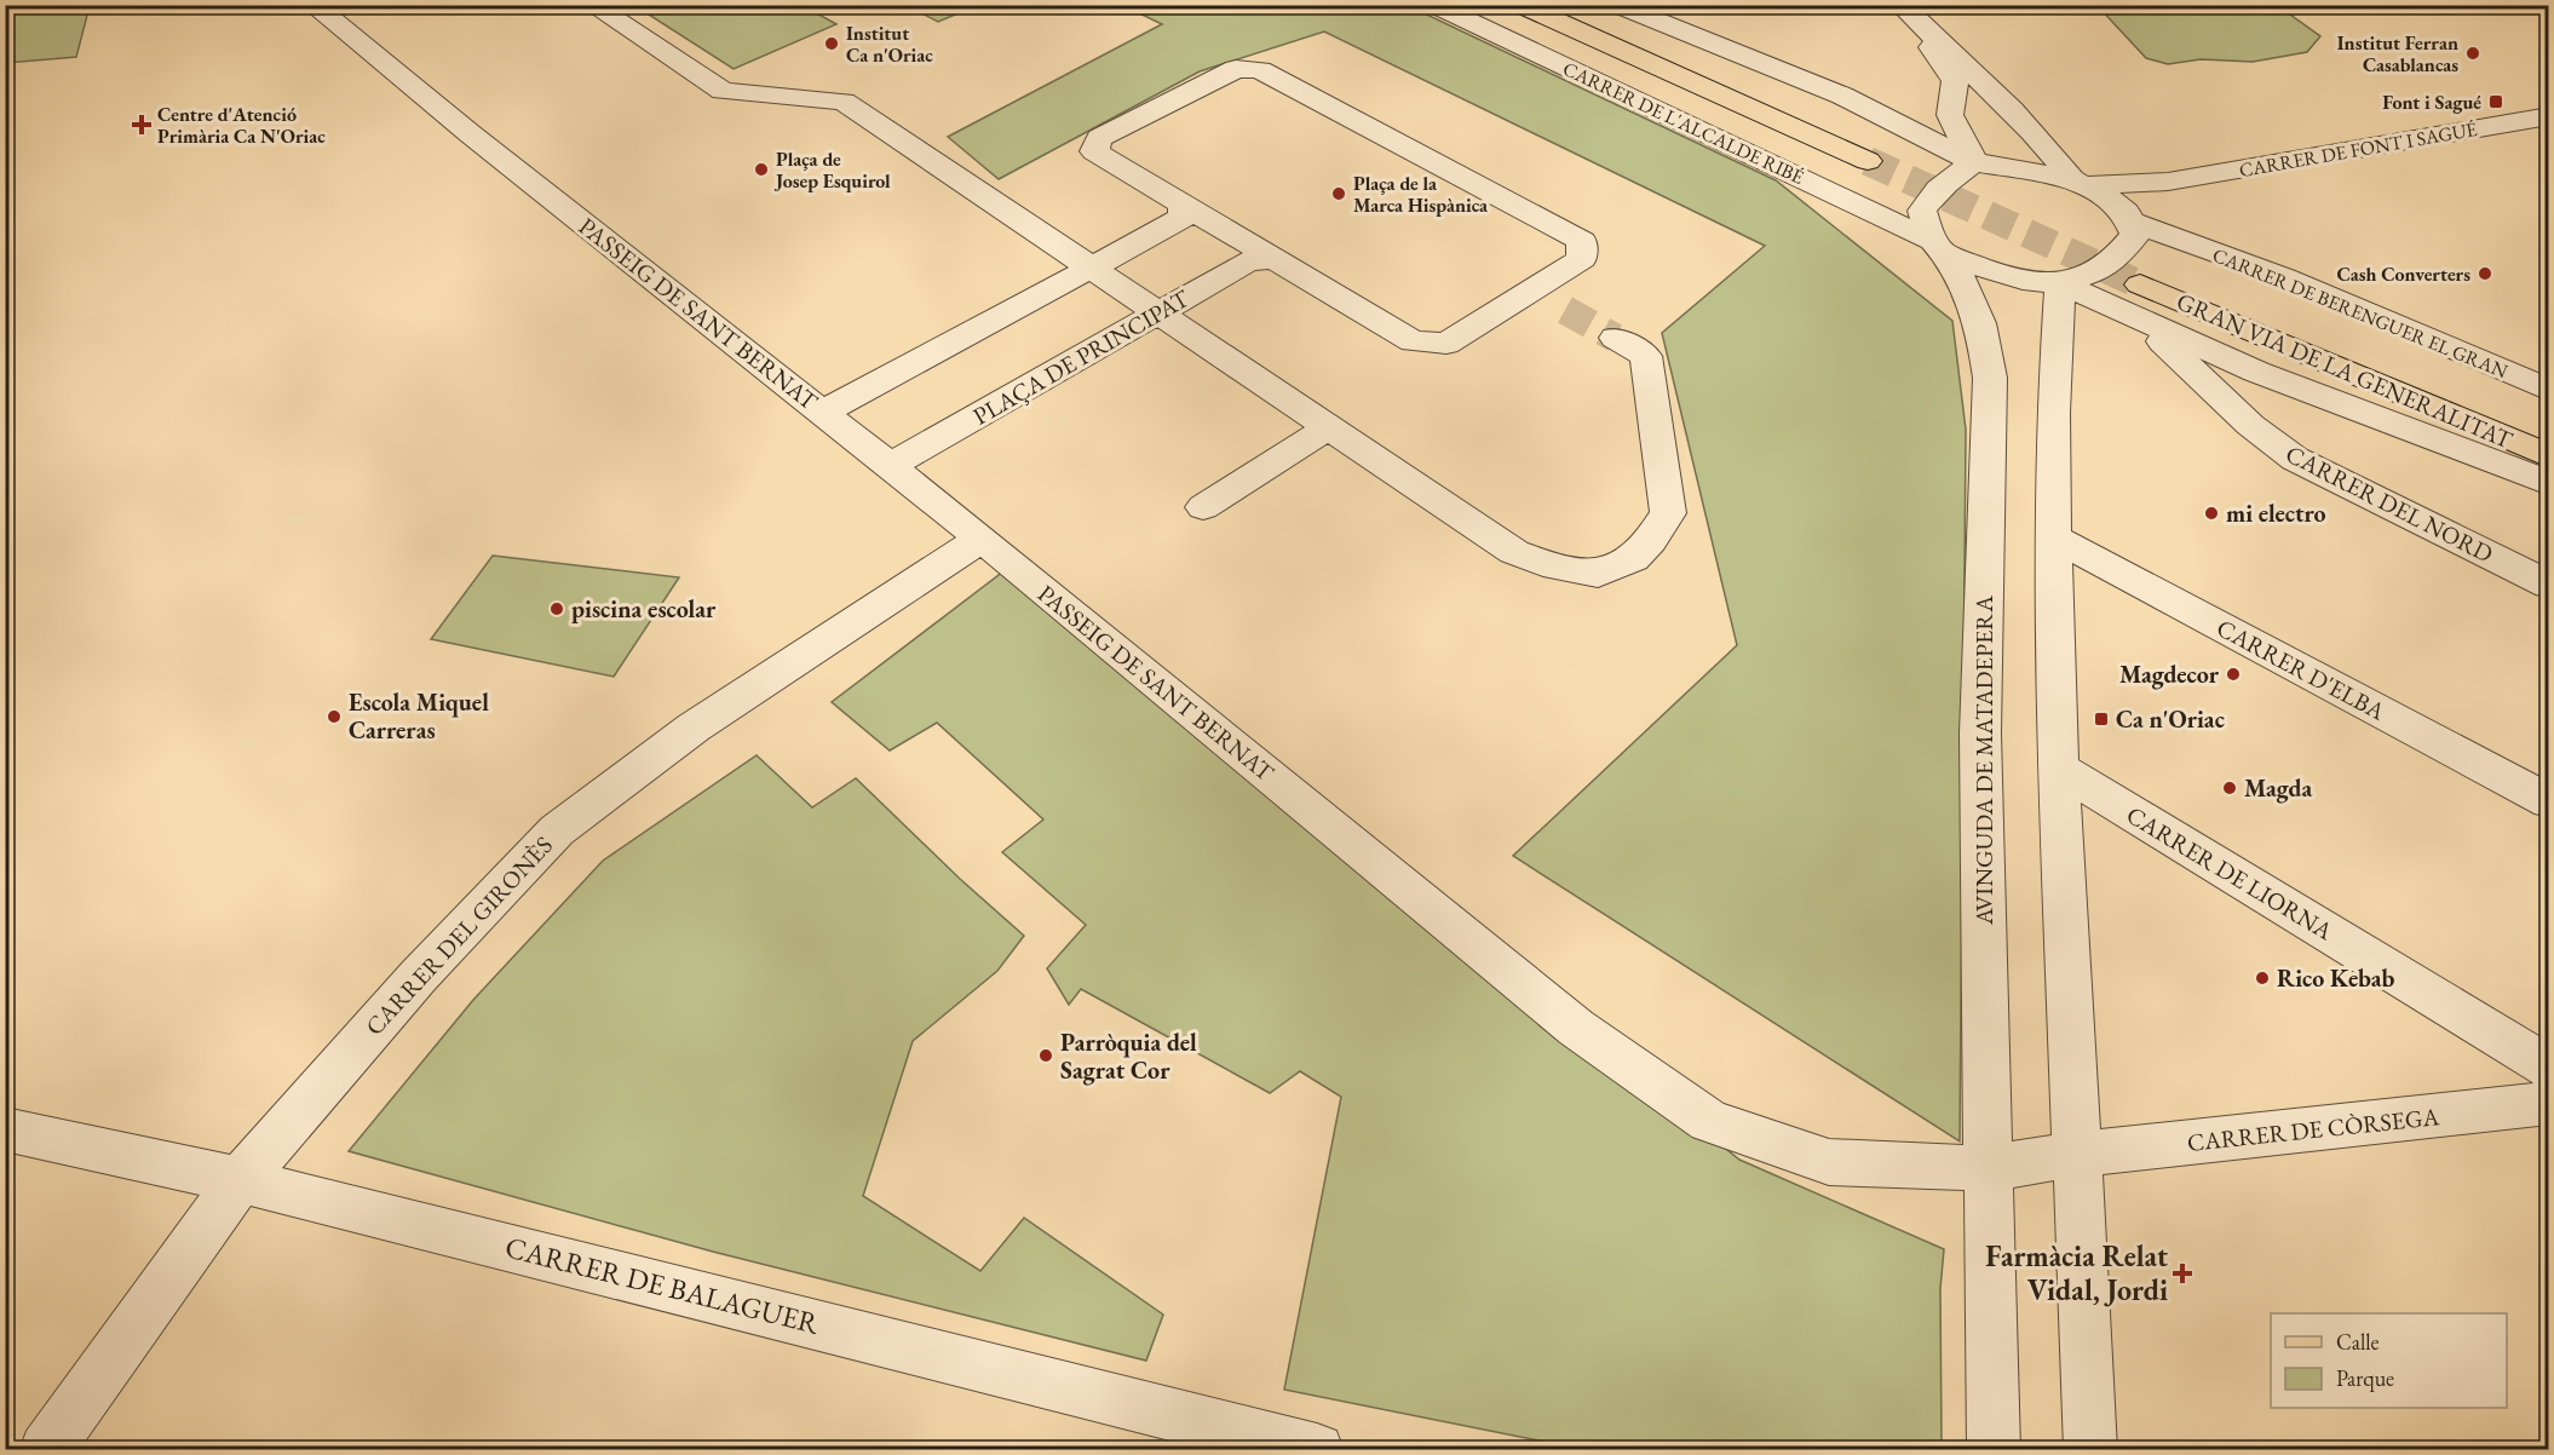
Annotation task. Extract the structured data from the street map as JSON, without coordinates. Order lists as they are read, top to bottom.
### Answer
{
  "streets": {
    "main road": ["GRAN VIA DE LA GENERALITAT"],
    "street": [
      "CARRER DE L'ALCALDE RIBÉ",
      "CARRER DE FONT I SAGUÉ",
      "CARRER DE BERENGUER EL GRAN",
      "PASSEIG DE SANT BERNAT",
      "PLAÇA DE PRINCIPAT",
      "CARRER DEL NORD",
      "CARRER D'ELBA",
      "AVINGUDA DE MATADEPERA",
      "CARRER DE LIORNA",
      "CARRER DEL GIRONÈS",
      "CARRER DE CÒRSEGA",
      "CARRER DE BALAGUER"
    ]
  },
  "crossings": [
    ["CARRER DE L'ALCALDE RIBÉ", "AVINGUDA DE MATADEPERA"],
    ["CARRER DE FONT I SAGUÉ", "CARRER DE BERENGUER EL GRAN"],
    ["CARRER DE BERENGUER EL GRAN", "AVINGUDA DE MATADEPERA"],
    ["PASSEIG DE SANT BERNAT", "PLAÇA DE PRINCIPAT"],
    ["PASSEIG DE SANT BERNAT", "AVINGUDA DE MATADEPERA"],
    ["PASSEIG DE SANT BERNAT", "CARRER DEL GIRONÈS"],
    ["PASSEIG DE SANT BERNAT", "CARRER DE CÒRSEGA"],
    ["CARRER DEL GIRONÈS", "CARRER DE BALAGUER"]
  ],
  "places": {
    "other": [
      "Institut Ca n'Oriac",
      "Institut Ferran Casablancas",
      "Plaça de Josep Esquirol",
      "Plaça de la Marca Hispànica",
      "Cash Converters",
      "mi electro",
      "piscina escolar",
      "Magdecor",
      "Escola Miquel Carreras",
      "Magda",
      "Rico Kebab",
      "Parròquia del Sagrat Cor"
    ],
    "transit": ["Font i Sagué", "Ca n'Oriac"],
    "health": ["Centre d'Atenció Primària Ca N'Oriac", "Farmàcia Relat Vidal, Jordi"]
  },
  "legend": ["Calle", "Parque"]
}
